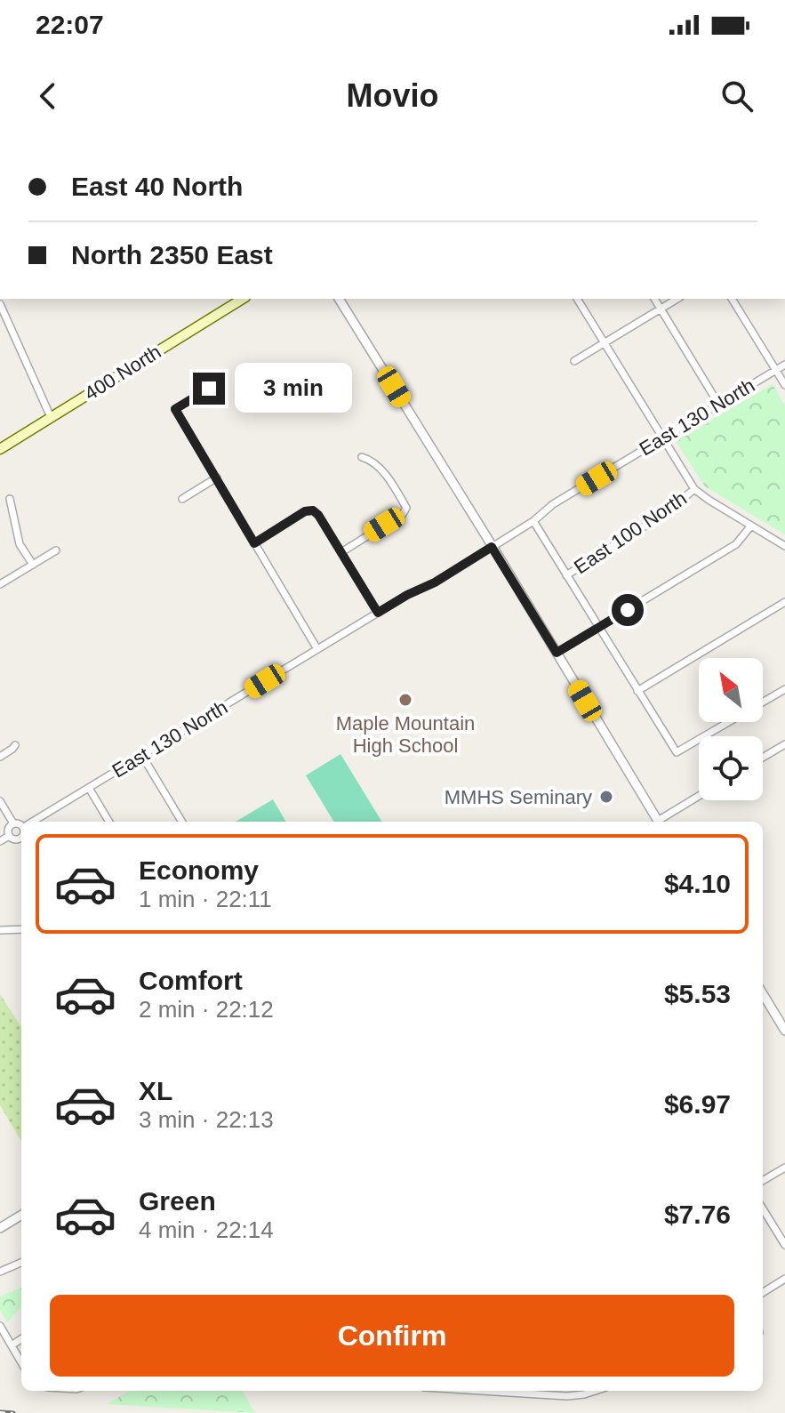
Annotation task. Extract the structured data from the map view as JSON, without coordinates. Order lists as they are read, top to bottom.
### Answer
{
  "streets": {
    "main road": ["400 North"],
    "street": ["East 130 North", "East 100 North"]
  },
  "places": ["Maple Mountain High School", "MMHS Seminary"],
  "north": "top left",
  "page": {
    "status": "22:07",
    "header": "Movio",
    "banner": ["East 40 North", "North 2350 East"],
    "bubble": "3 min",
    "list": [
      {
        "name": "Economy",
        "note": "1 min · 22:11",
        "value": "$4.10"
      },
      {
        "name": "Comfort",
        "note": "2 min · 22:12",
        "value": "$5.53"
      },
      {
        "name": "XL",
        "note": "3 min · 22:13",
        "value": "$6.97"
      },
      {
        "name": "Green",
        "note": "4 min · 22:14",
        "value": "$7.76"
      }
    ],
    "buttons": "Confirm"
  }
}
